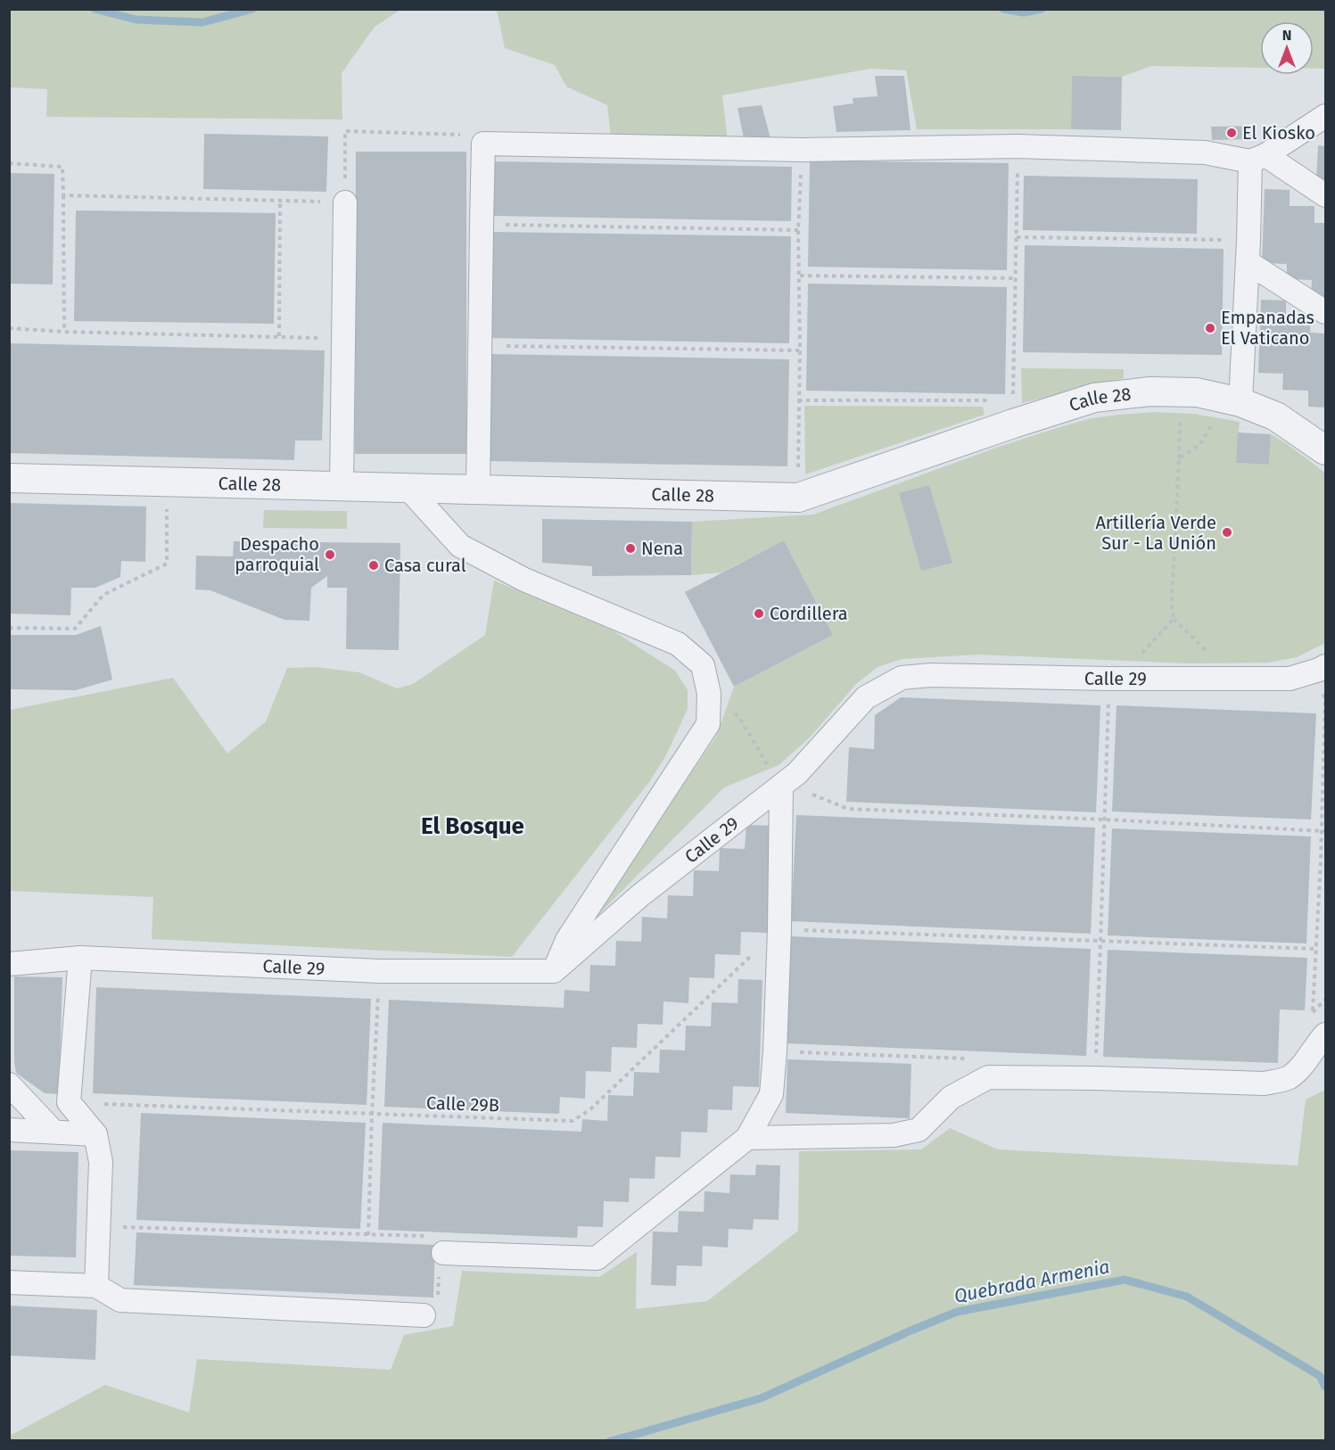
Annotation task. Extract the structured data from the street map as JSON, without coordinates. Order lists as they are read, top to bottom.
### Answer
{
  "streets": {
    "street": ["Calle 28", "Calle 29"],
    "path": ["Calle 29B"]
  },
  "districts": ["El Bosque"],
  "water": ["Quebrada Armenia"],
  "places": [
    "El Kiosko",
    "Empanadas El Vaticano",
    "Artillería Verde Sur - La Unión",
    "Nena",
    "Despacho parroquial",
    "Casa cural",
    "Cordillera"
  ],
  "north": "top"
}
